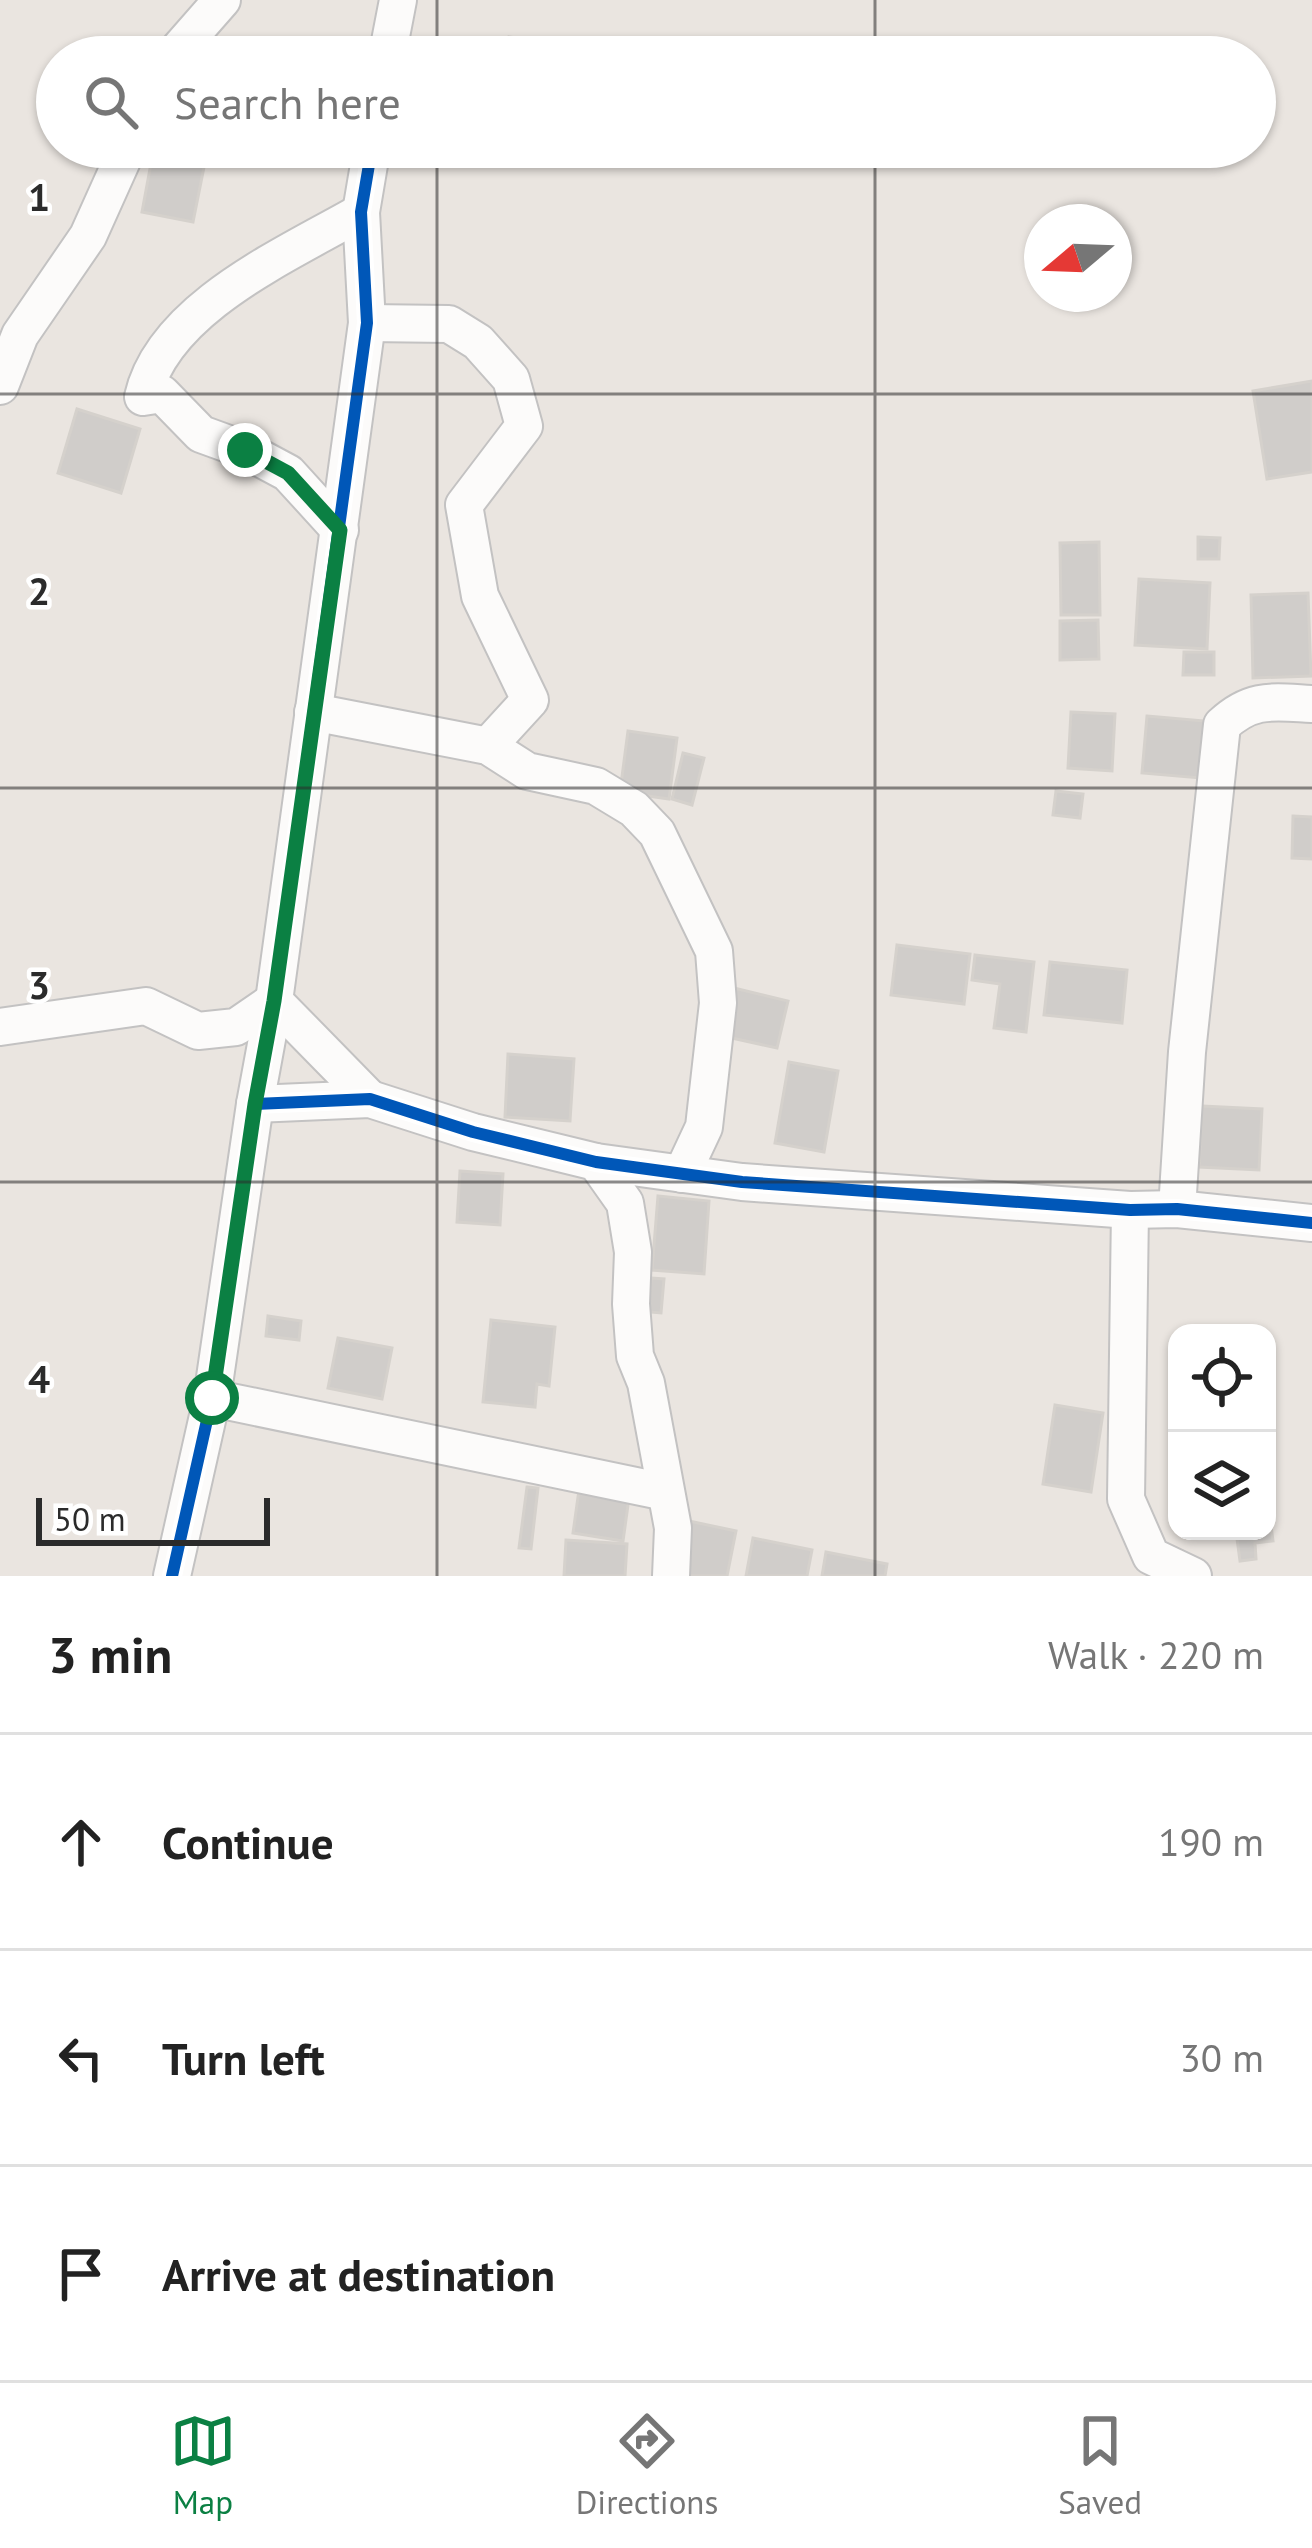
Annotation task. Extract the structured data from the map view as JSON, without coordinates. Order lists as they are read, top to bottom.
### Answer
{
  "scale_bar": "50 m",
  "north": "left",
  "page": {
    "search": "Search here",
    "scale": "50 m",
    "heading": ["3 min", "Walk · 220 m"],
    "list": [
      ["Continue", "190 m"],
      ["Turn left", "30 m"],
      "Arrive at destination"
    ],
    "nav": ["Map", "Directions", "Saved"]
  },
  "grid": {
    "rows": [
      "1",
      "2",
      "3",
      "4"
    ]
  }
}
